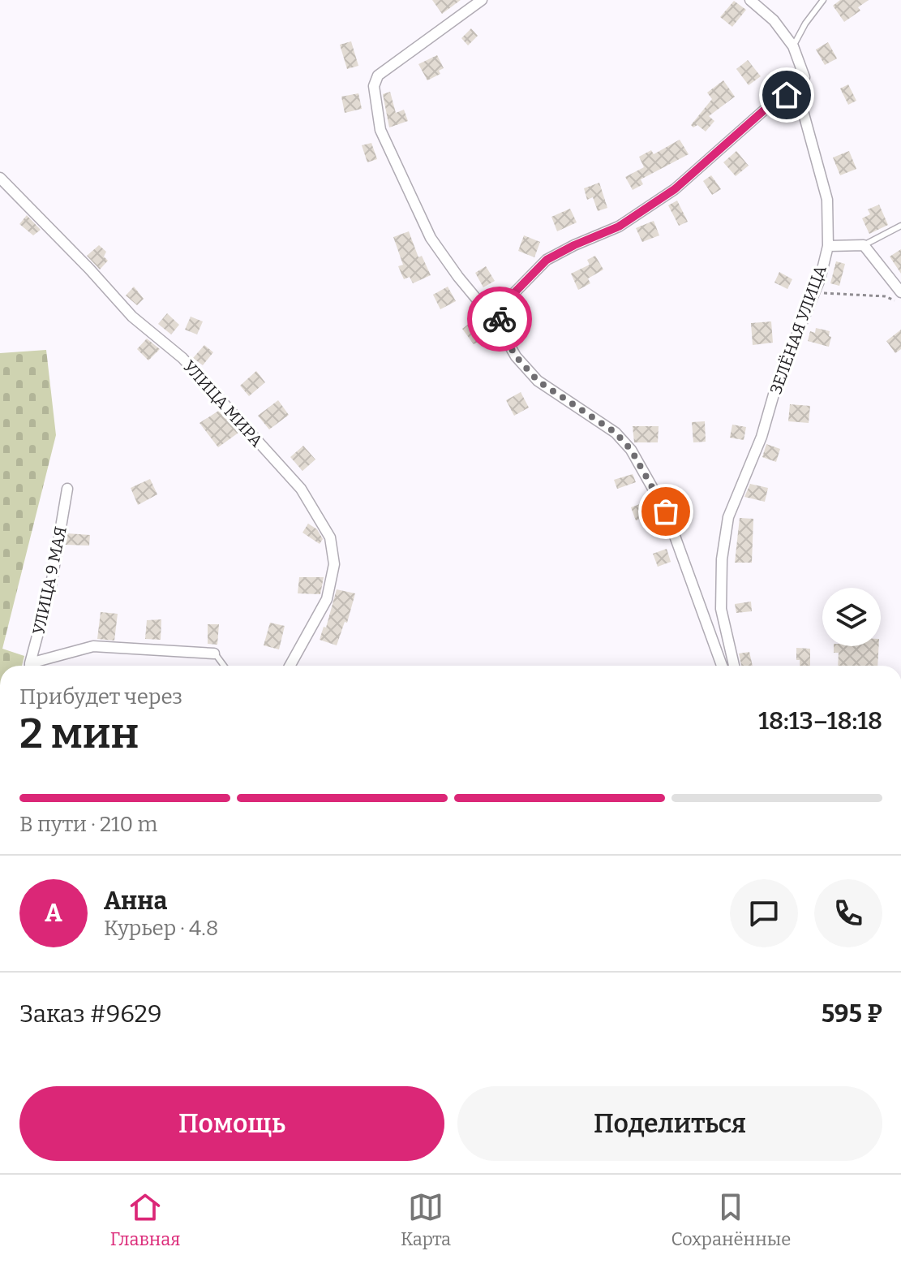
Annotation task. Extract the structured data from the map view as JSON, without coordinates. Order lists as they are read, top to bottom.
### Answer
{
  "streets": {
    "street": ["ЗЕЛЁНАЯ УЛИЦА", "УЛИЦА МИРА", "УЛИЦА 9 МАЯ"]
  },
  "page": {
    "heading": ["2 мин", "Прибудет через", "18:13–18:18"],
    "panel": [
      "Анна",
      "Курьер · 4.8",
      "Заказ #9629",
      "595 ₽"
    ],
    "bar": "В пути · 210 m",
    "round": "А",
    "buttons": ["Помощь", "Поделиться"],
    "tabs": ["Главная", "Карта", "Сохранённые"]
  }
}
